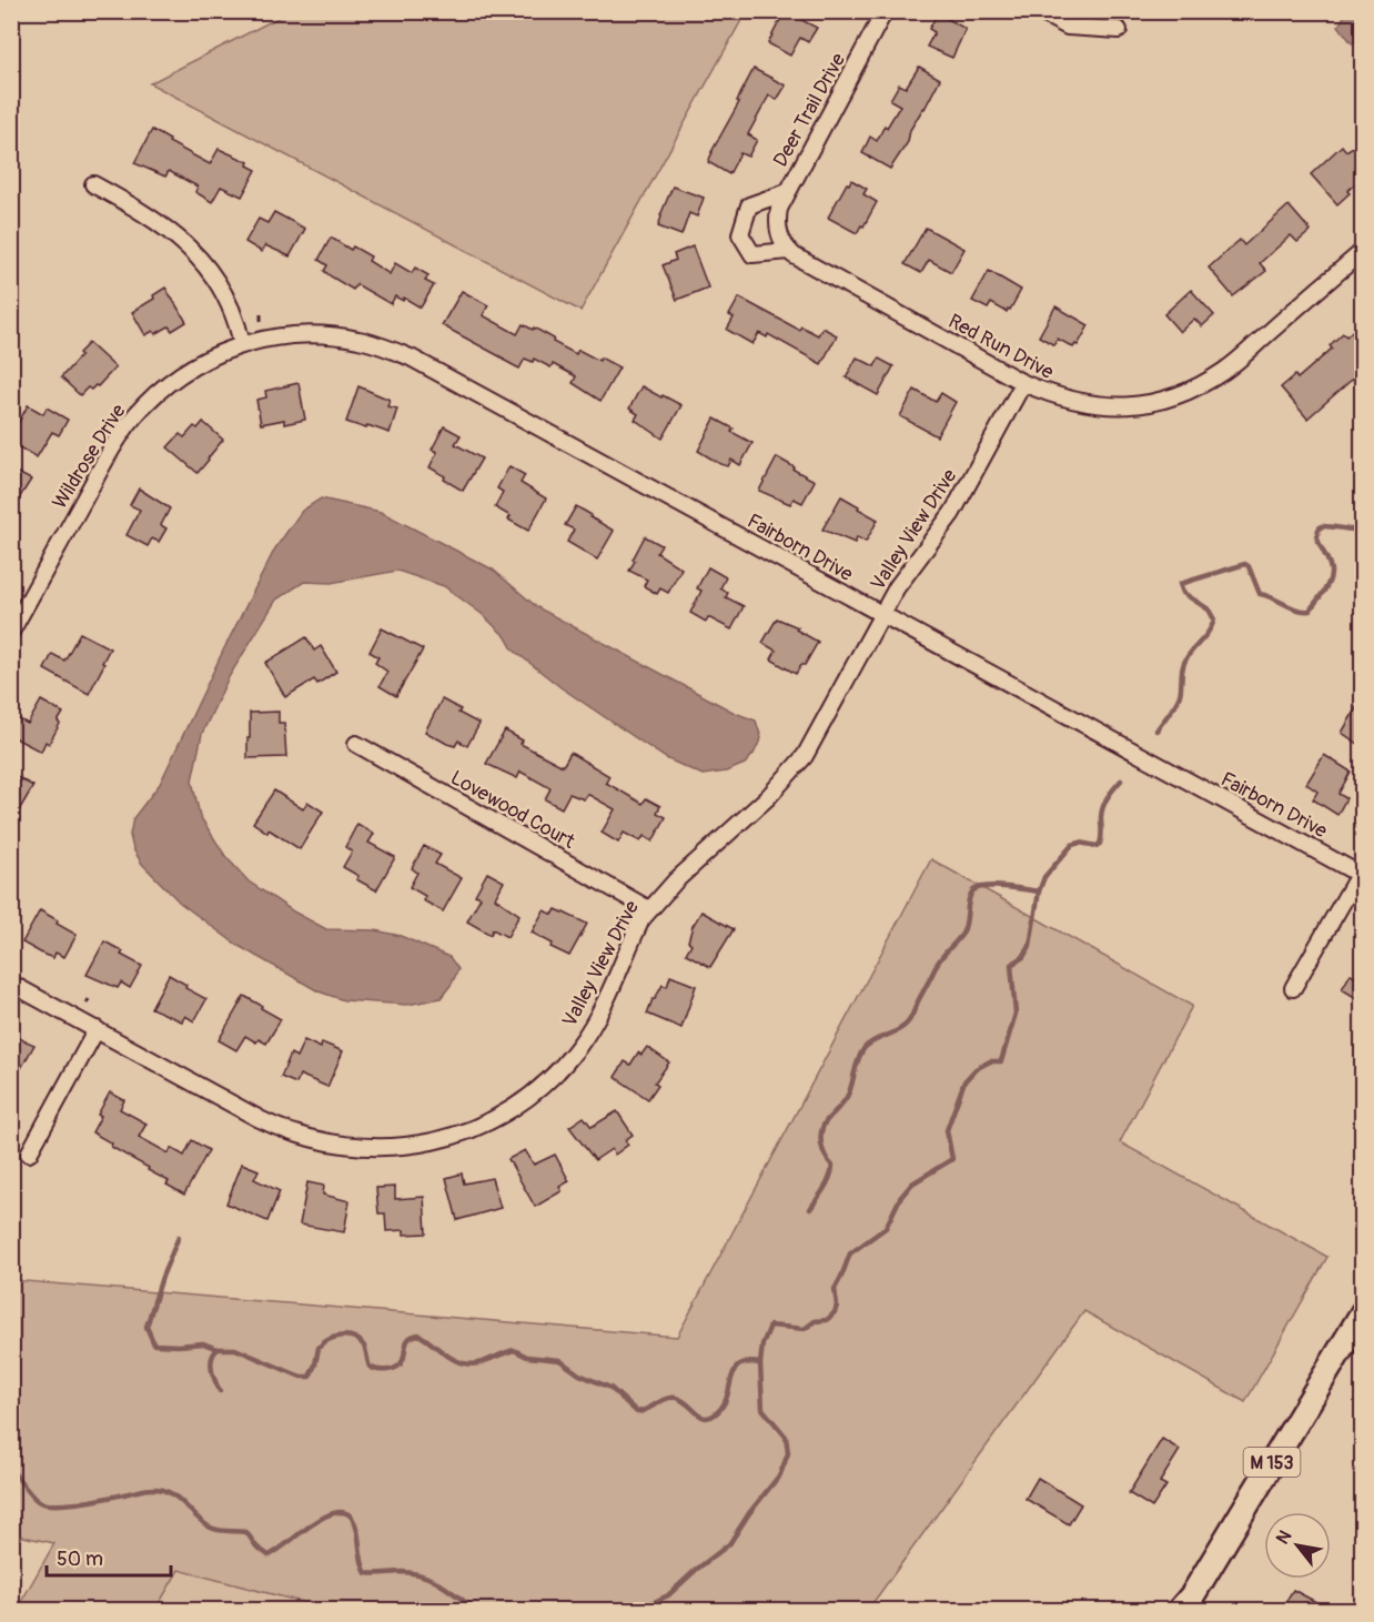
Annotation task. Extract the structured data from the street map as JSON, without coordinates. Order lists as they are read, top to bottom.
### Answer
{
  "streets": {
    "main road": ["M 153"],
    "street": [
      "Deer Trail Drive",
      "Red Run Drive",
      "Wildrose Drive",
      "Valley View Drive",
      "Fairborn Drive",
      "Lovewood Court"
    ]
  },
  "crossings": [
    ["Deer Trail Drive", "Red Run Drive"],
    ["Red Run Drive", "Valley View Drive"],
    ["Wildrose Drive", "Fairborn Drive"],
    ["Valley View Drive", "Fairborn Drive"],
    ["Valley View Drive", "Lovewood Court"]
  ],
  "scale_bar": "50 m",
  "north": "top left"
}
